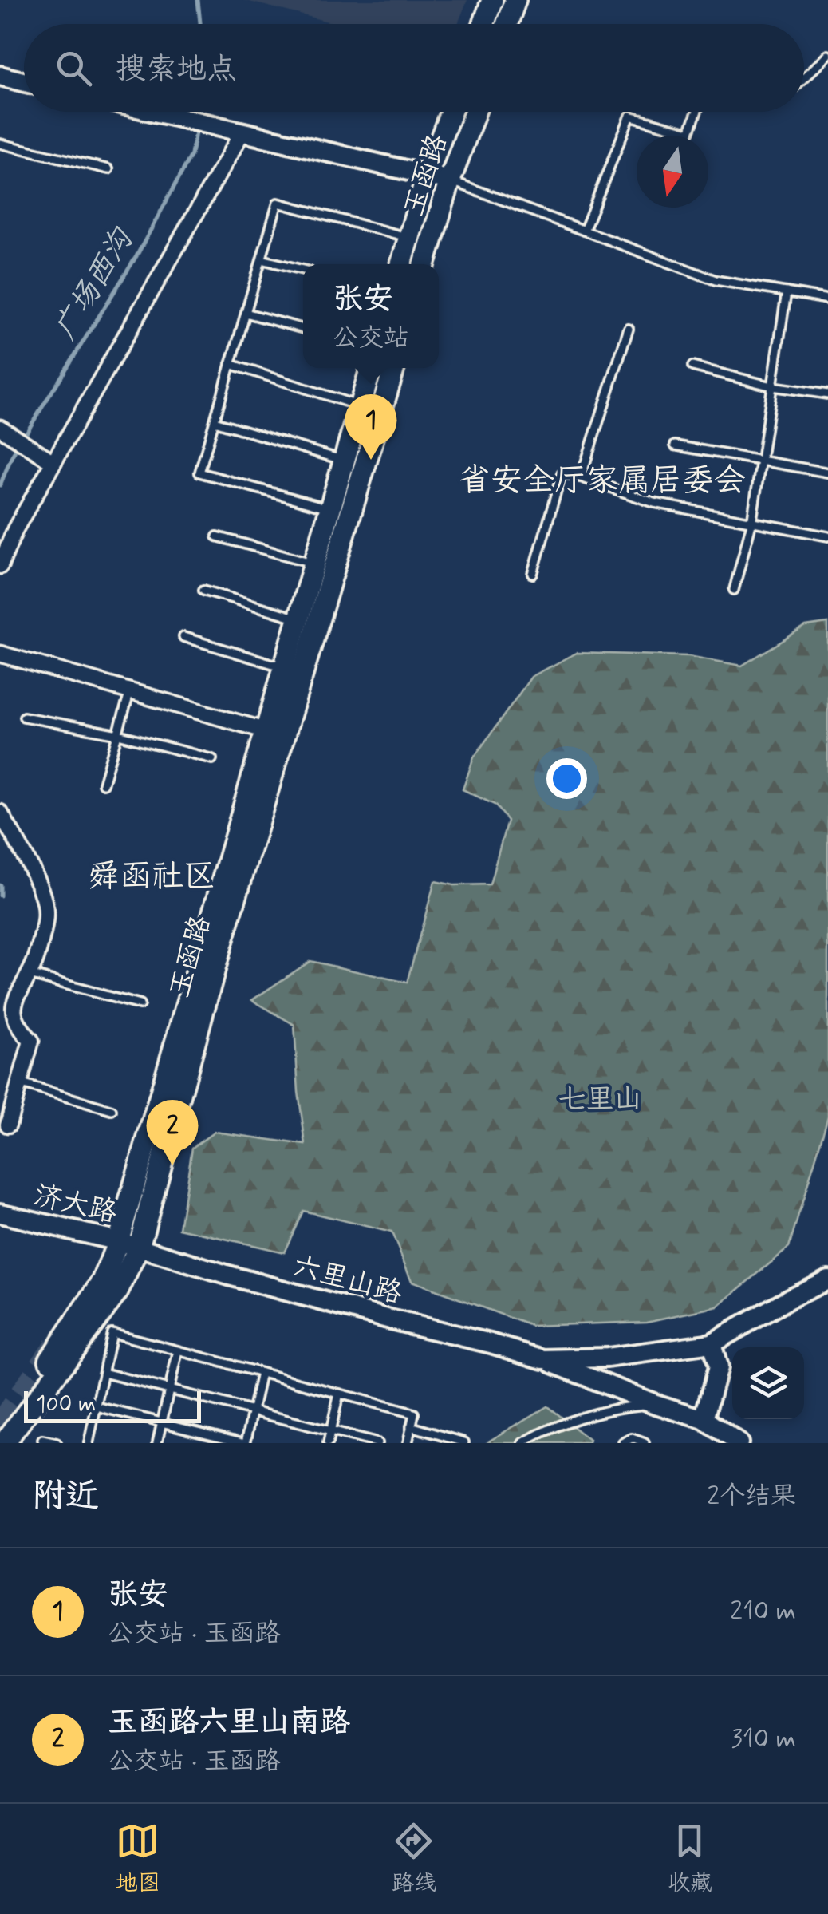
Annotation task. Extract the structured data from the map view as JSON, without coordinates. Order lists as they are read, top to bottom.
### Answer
{
  "streets": {
    "main road": ["玉函路", "济大路", "六里山路"]
  },
  "crossings": [
    ["玉函路", "济大路"],
    ["玉函路", "六里山路"],
    ["济大路", "六里山路"]
  ],
  "districts": ["省安全厅家属居委会", "舜函社区"],
  "water": ["广场西沟"],
  "parks": ["七里山"],
  "scale_bar": "100 m",
  "north": "bottom",
  "page": {
    "search": "搜索地点",
    "popup": ["张安", "公交站"],
    "pins": ["1", "2"],
    "scale": "100 m",
    "heading": ["附近", "2个结果"],
    "list": [
      {
        "mark": "1",
        "name": "张安",
        "note": "公交站 · 玉函路",
        "value": "210 m"
      },
      {
        "mark": "2",
        "name": "玉函路六里山南路",
        "note": "公交站 · 玉函路",
        "value": "310 m"
      }
    ],
    "nav": ["地图", "路线", "收藏"]
  }
}
